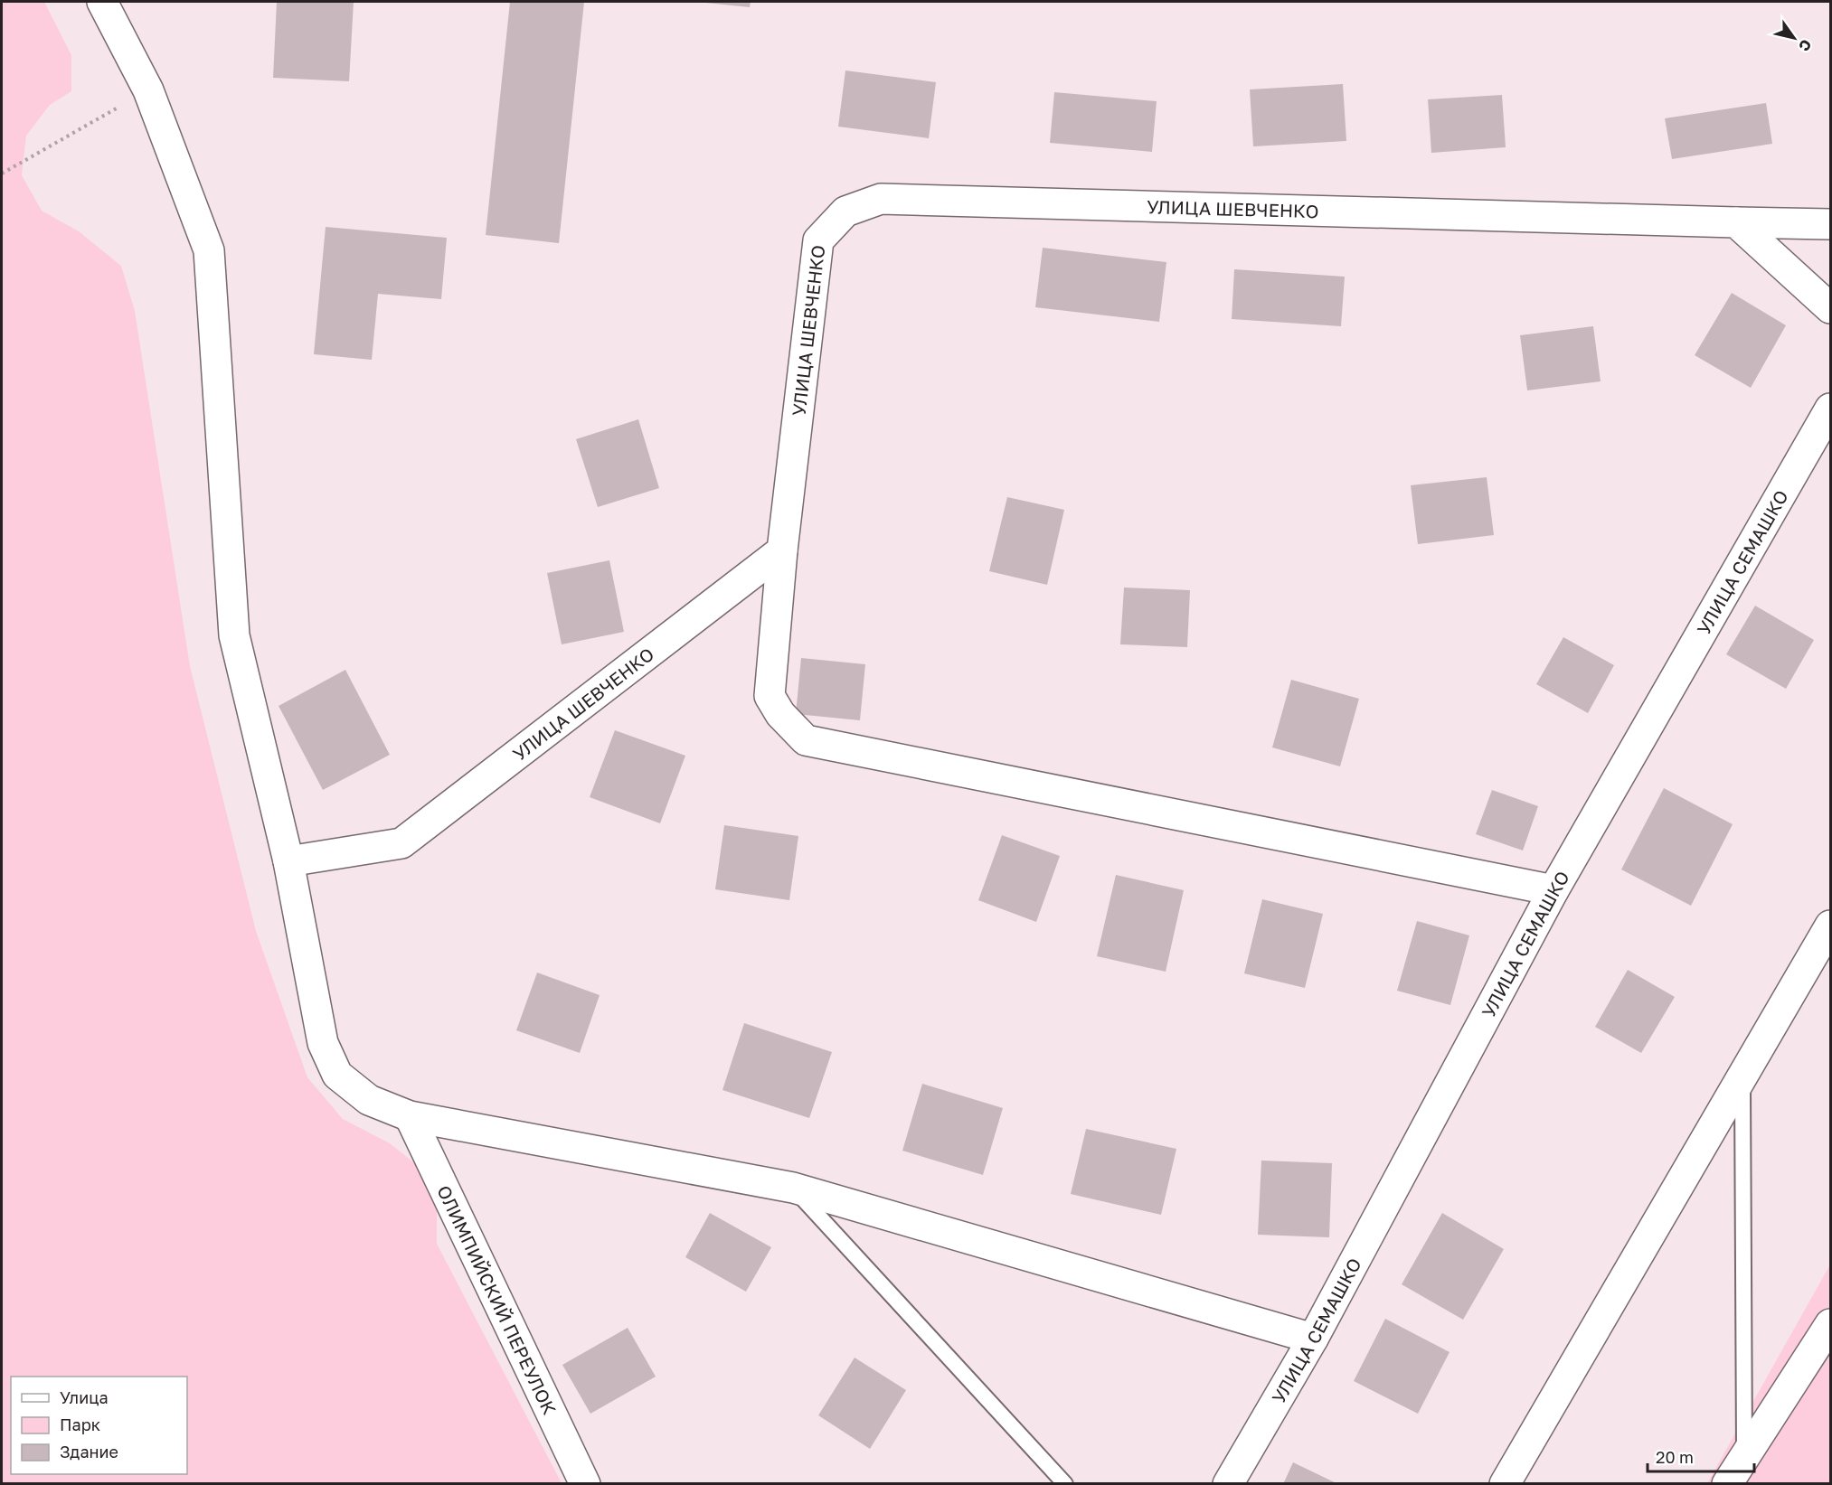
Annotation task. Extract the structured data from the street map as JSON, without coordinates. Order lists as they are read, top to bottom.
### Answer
{
  "streets": {
    "street": ["УЛИЦА ШЕВЧЕНКО", "УЛИЦА СЕМАШКО", "ОЛИМПИЙСКИЙ ПЕРЕУЛОК"]
  },
  "legend": ["Улица", "Парк", "Здание"],
  "scale_bar": "20 m",
  "north": "bottom right"
}
